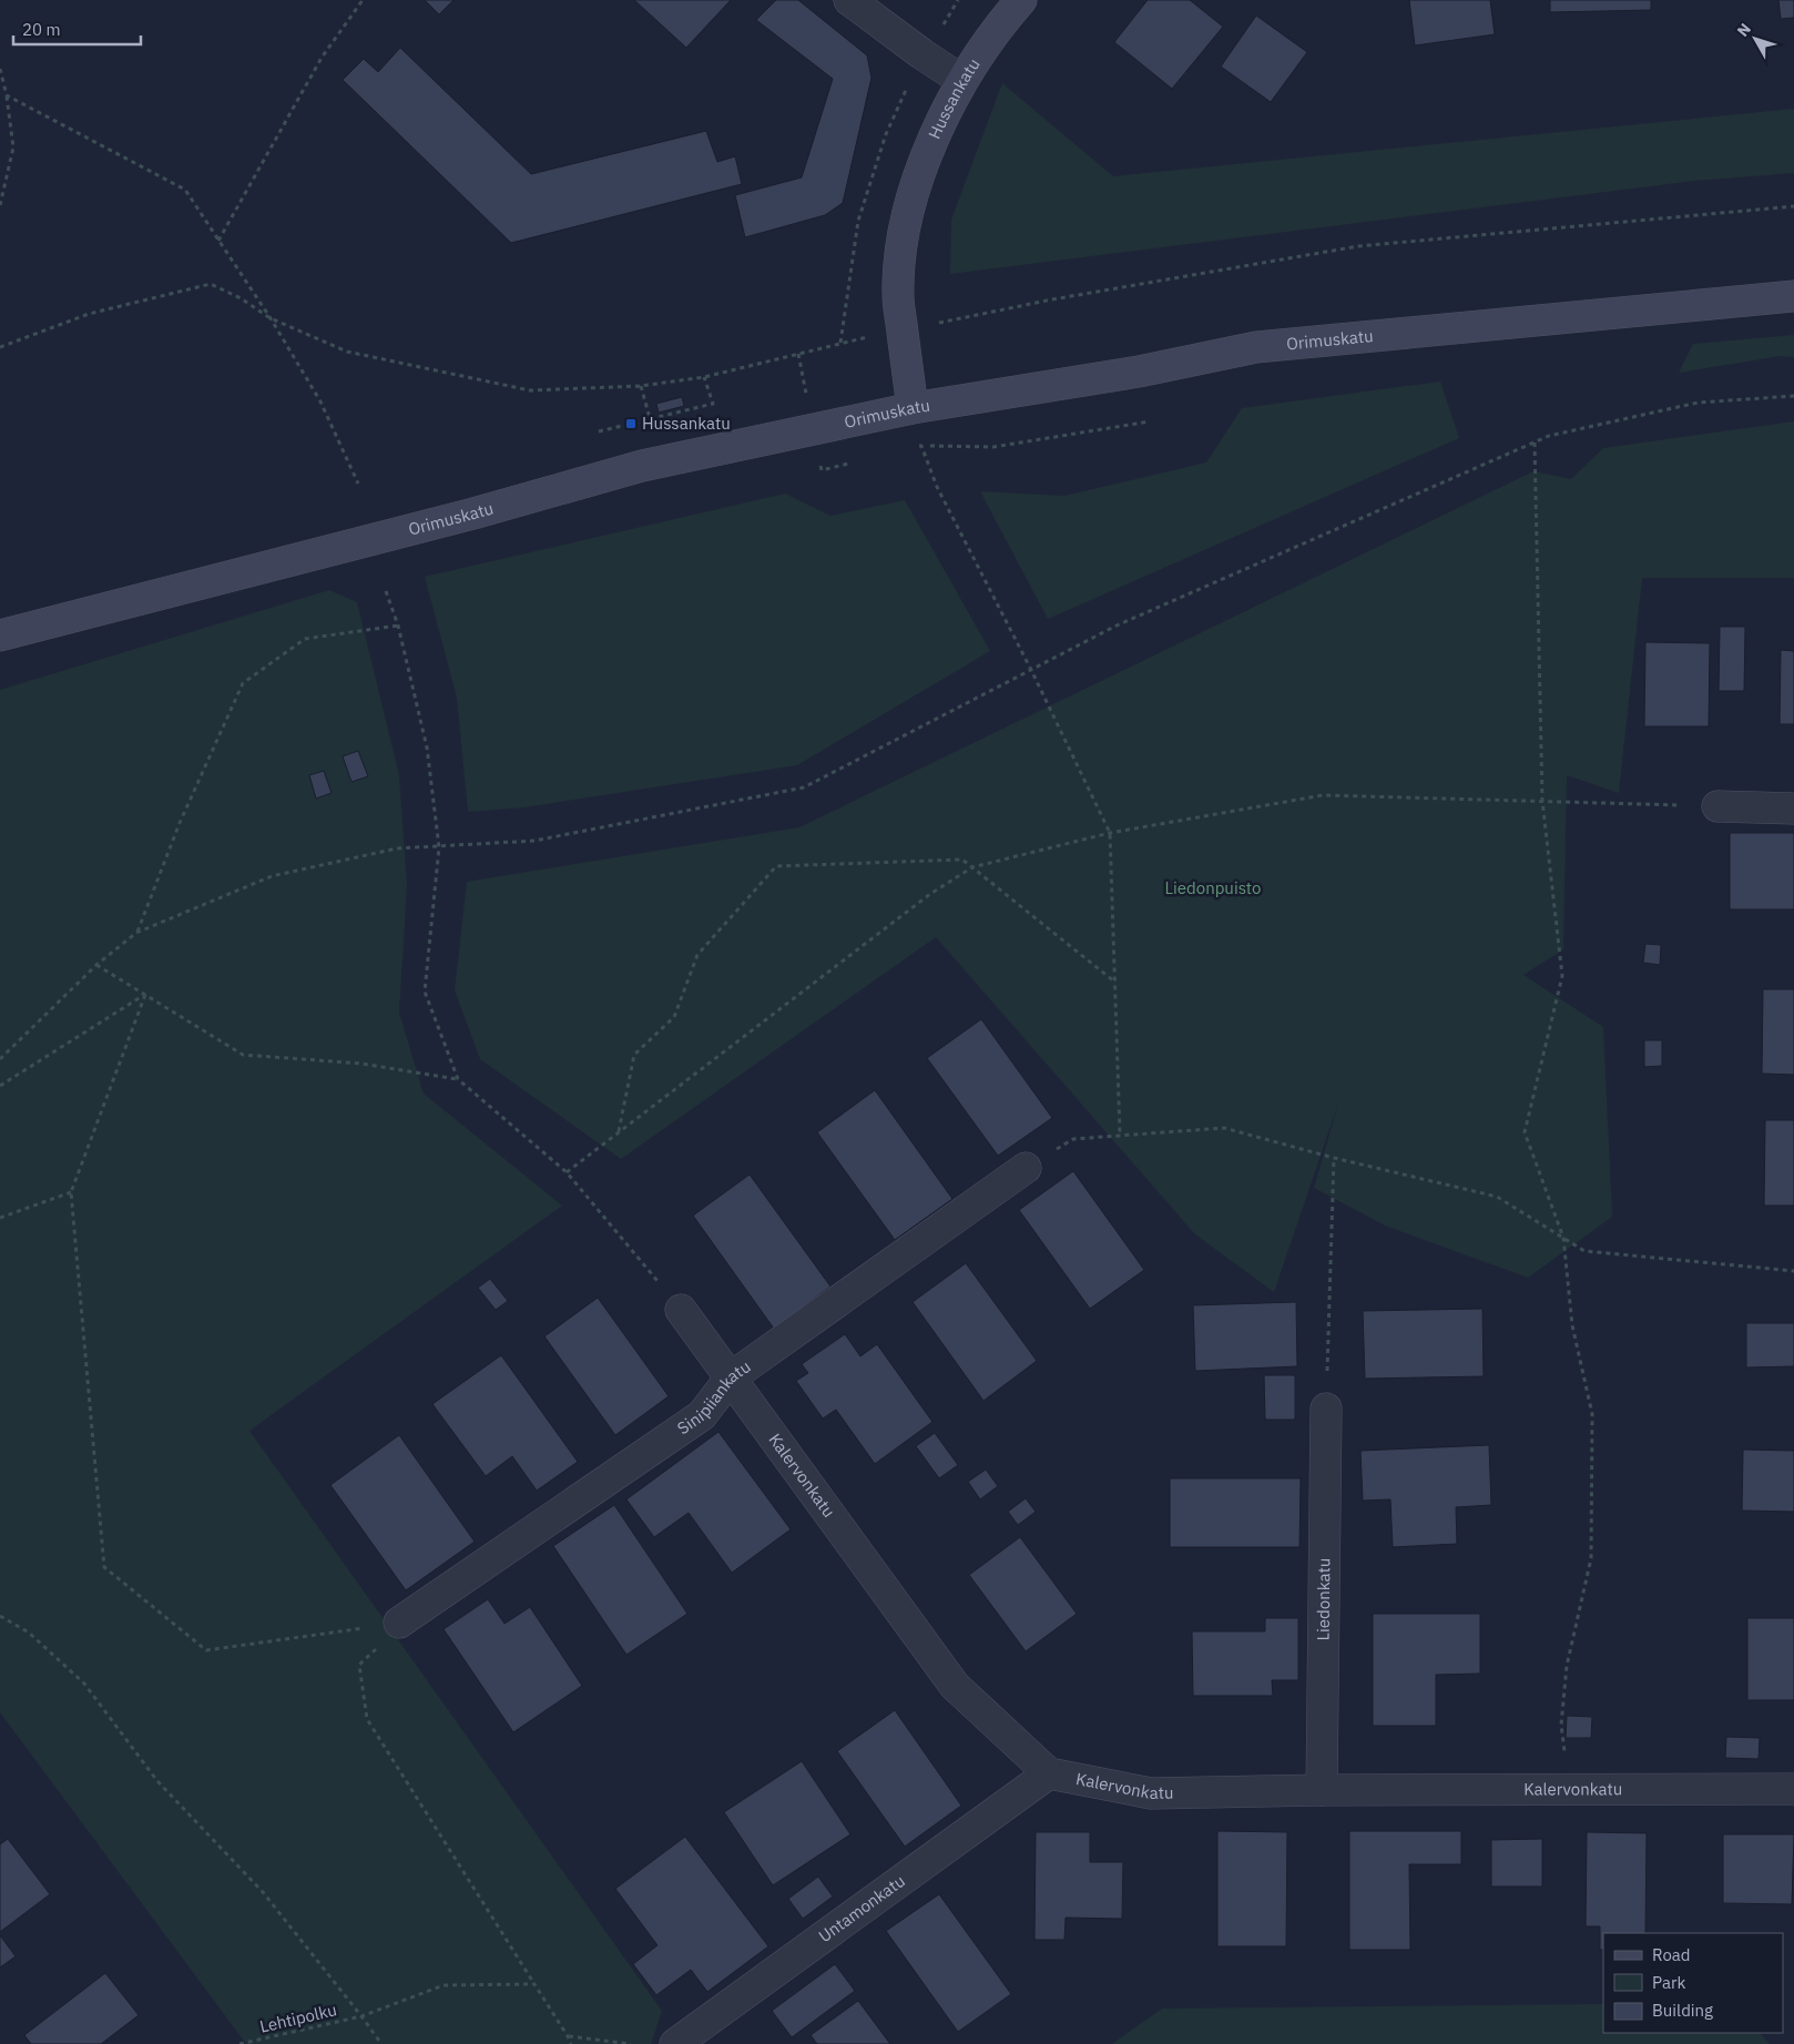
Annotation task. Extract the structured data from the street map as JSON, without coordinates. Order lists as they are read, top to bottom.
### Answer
{
  "streets": {
    "main road": ["Hussankatu", "Orimuskatu"],
    "street": [
      "Sinipiiankatu",
      "Kalervonkatu",
      "Liedonkatu",
      "Untamonkatu"
    ],
    "path": ["Lehtipolku"]
  },
  "crossings": [
    ["Hussankatu", "Orimuskatu"],
    ["Sinipiiankatu", "Kalervonkatu"],
    ["Kalervonkatu", "Liedonkatu"],
    ["Kalervonkatu", "Untamonkatu"]
  ],
  "parks": ["Liedonpuisto"],
  "places": {
    "transit": ["Hussankatu"]
  },
  "legend": ["Road", "Park", "Building"],
  "scale_bar": "20 m",
  "north": "top left"
}
